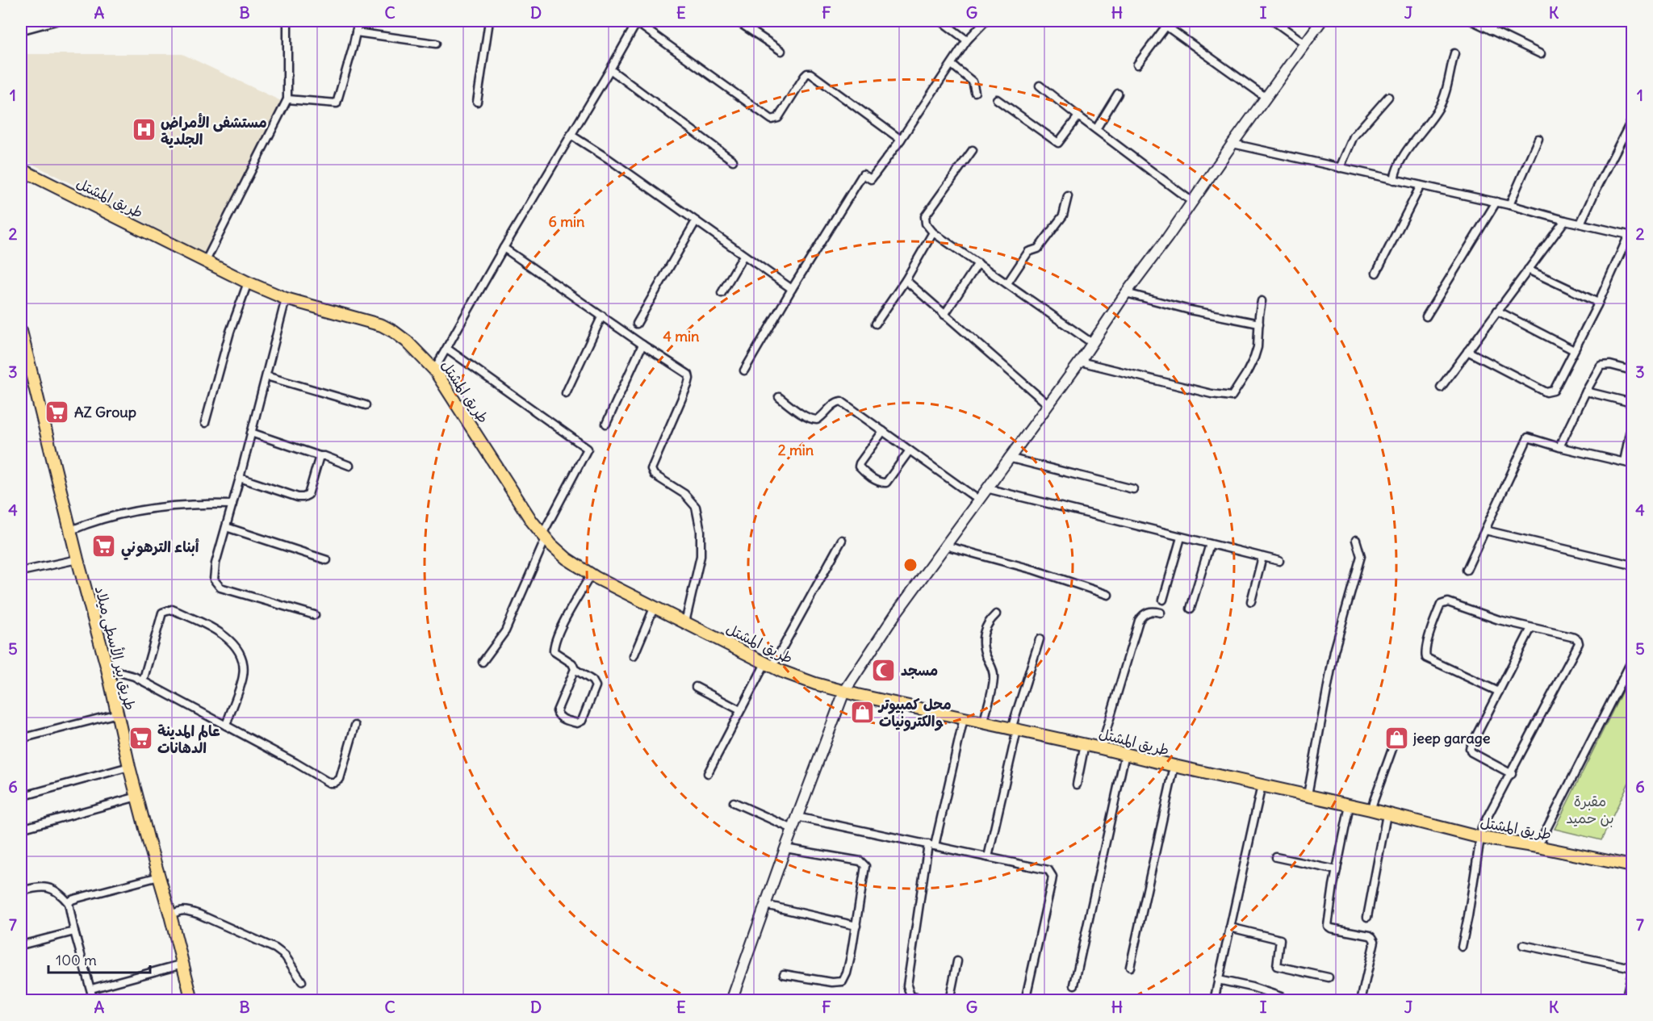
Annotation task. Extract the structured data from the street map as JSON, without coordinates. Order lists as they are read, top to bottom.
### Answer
{
  "streets": {
    "main road": ["طريق المشتل", "طريق بير الأسطى ميلاد"]
  },
  "parks": ["مقبرة بن حميد"],
  "places": {
    "hospital": ["مستشفى الأمراض الجلدية"],
    "supermarket": ["AZ Group", "أبناء الترهوني", "عالم المدينة الدهانات"],
    "mosque": ["مسجد"],
    "shop": ["محل كمبيوتر والكترونيات", "jeep garage"]
  },
  "scale_bar": "100 m",
  "grid": {
    "columns": [
      "A",
      "B",
      "C",
      "D",
      "E",
      "F",
      "G",
      "H",
      "I",
      "J",
      "K"
    ],
    "rows": [
      "1",
      "2",
      "3",
      "4",
      "5",
      "6",
      "7"
    ]
  },
  "rings": ["6 min", "4 min", "2 min"]
}
